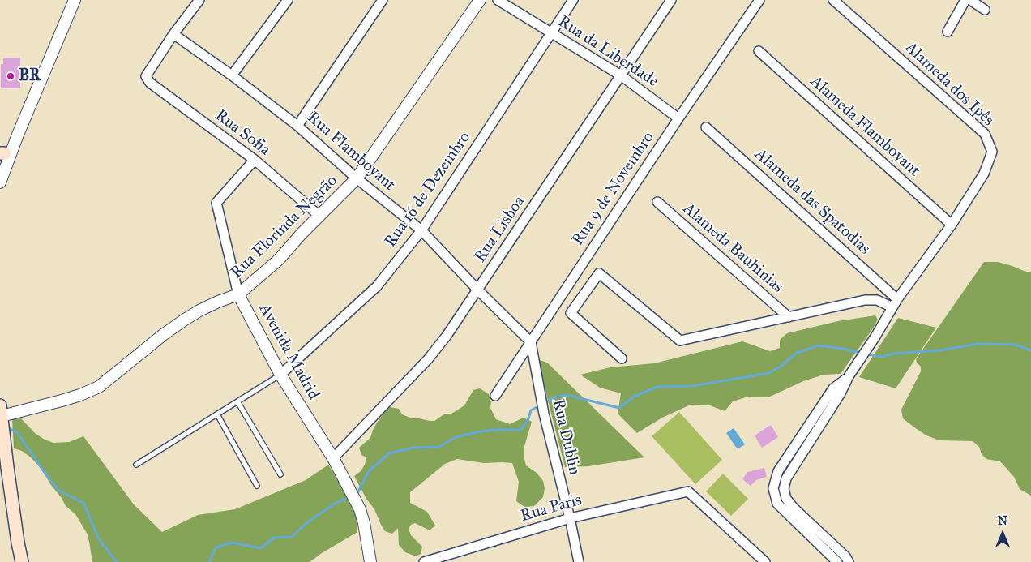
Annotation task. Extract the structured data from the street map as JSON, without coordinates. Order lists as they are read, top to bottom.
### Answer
{
  "streets": {
    "street": [
      "Rua da Liberdade",
      "Alameda dos Ipês",
      "Alameda Flamboyant",
      "Rua Sofia",
      "Rua Flamboyant",
      "Rua 9 de Novembro",
      "Rua 16 de Dezembro",
      "Alameda das Spatodias",
      "Rua Florinda Negrão",
      "Rua Lisboa",
      "Alameda Bauhinias",
      "Avenida Madrid",
      "Rua Dublin",
      "Rua Paris"
    ]
  },
  "crossings": [
    ["Rua da Liberdade", "Rua 9 de Novembro"],
    ["Rua da Liberdade", "Rua 16 de Dezembro"],
    ["Rua da Liberdade", "Rua Lisboa"],
    ["Alameda dos Ipês", "Alameda Flamboyant"],
    ["Alameda dos Ipês", "Alameda das Spatodias"],
    ["Rua Sofia", "Rua Flamboyant"],
    ["Rua Sofia", "Rua Florinda Negrão"],
    ["Rua Sofia", "Avenida Madrid"],
    ["Rua Flamboyant", "Rua 9 de Novembro"],
    ["Rua Flamboyant", "Rua 16 de Dezembro"],
    ["Rua Flamboyant", "Rua Florinda Negrão"],
    ["Rua Flamboyant", "Rua Lisboa"],
    ["Rua Flamboyant", "Rua Dublin"],
    ["Rua 9 de Novembro", "Rua Dublin"],
    ["Rua 16 de Dezembro", "Avenida Madrid"],
    ["Rua Florinda Negrão", "Avenida Madrid"],
    ["Rua Lisboa", "Avenida Madrid"],
    ["Rua Dublin", "Rua Paris"]
  ],
  "places": ["BR"],
  "north": "top"
}
